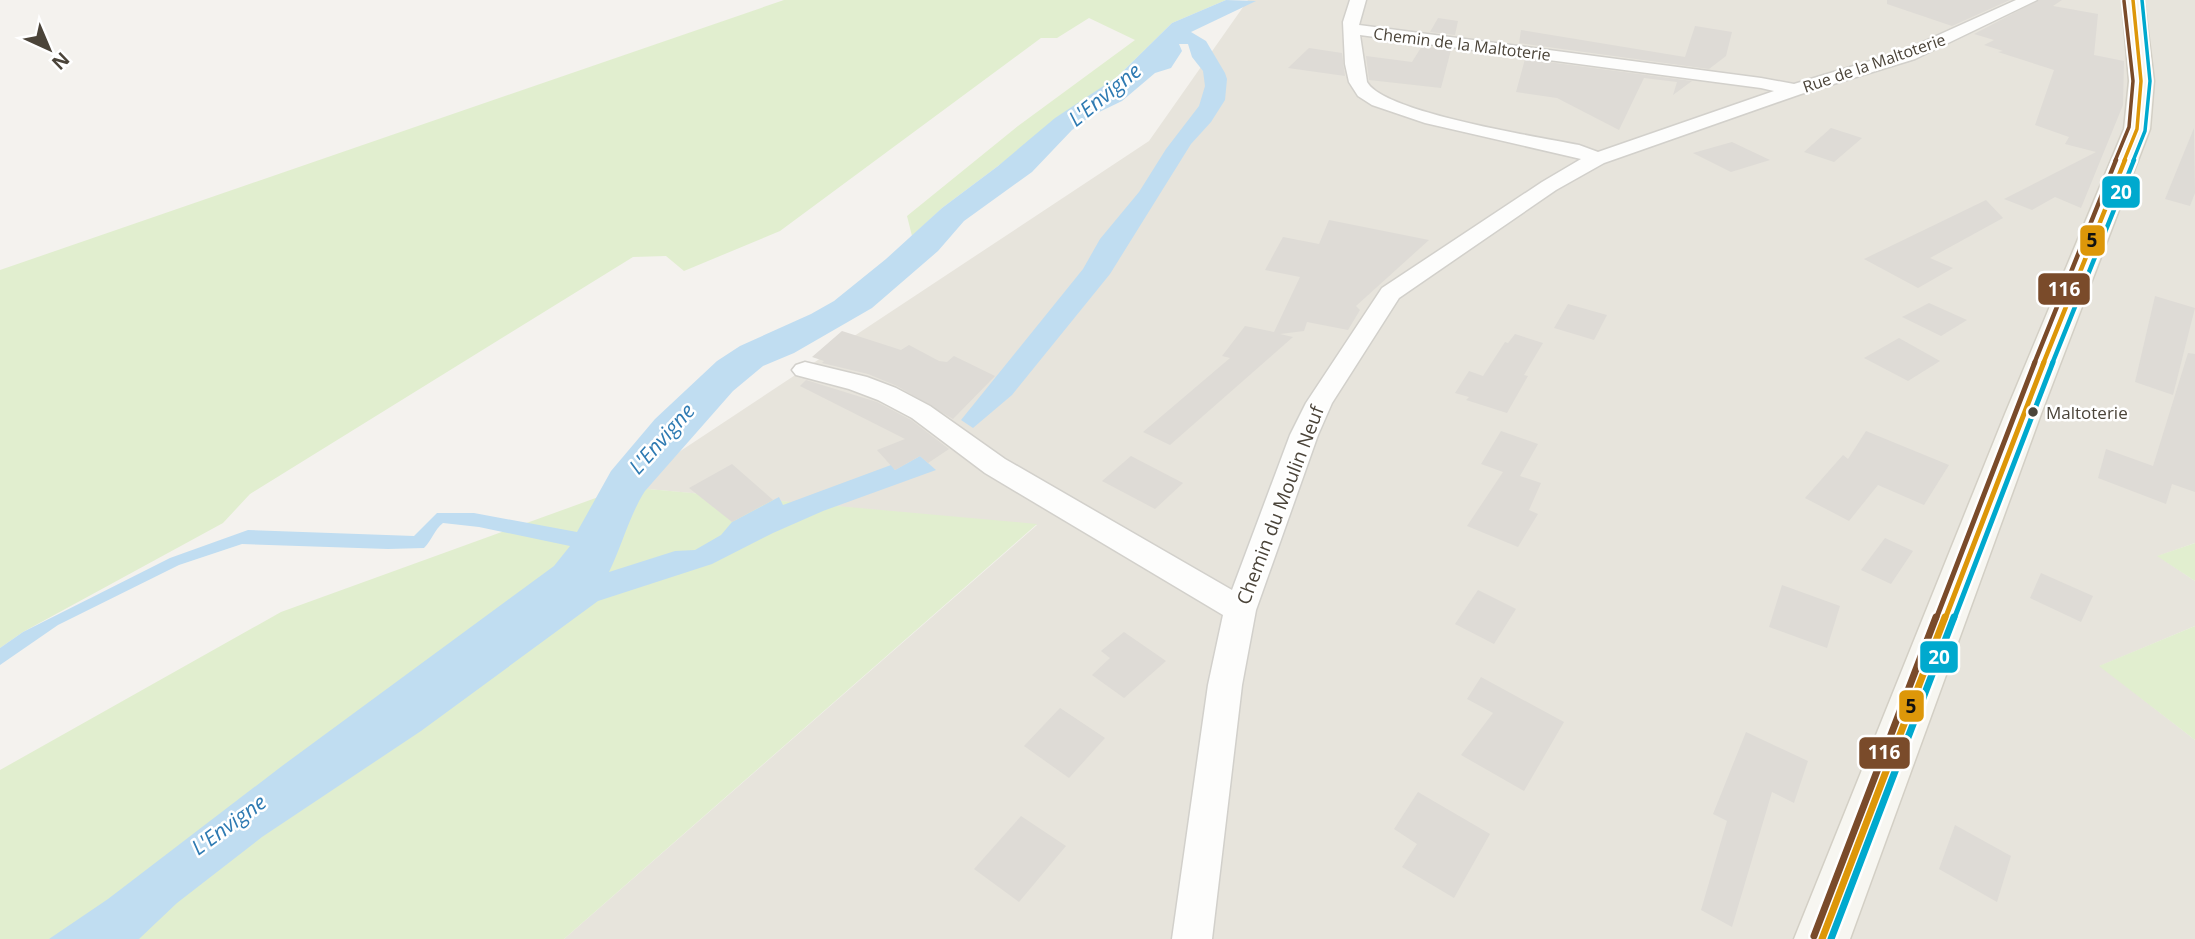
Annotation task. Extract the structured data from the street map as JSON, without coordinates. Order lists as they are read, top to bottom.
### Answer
{
  "streets": {
    "street": ["Chemin de la Maltoterie", "Rue de la Maltoterie", "Chemin du Moulin Neuf"]
  },
  "crossings": [
    ["Chemin de la Maltoterie", "Rue de la Maltoterie"],
    ["Chemin de la Maltoterie", "Chemin du Moulin Neuf"],
    ["Rue de la Maltoterie", "Chemin du Moulin Neuf"]
  ],
  "water": ["L'Envigne"],
  "places": ["Maltoterie"],
  "lines": ["transit line 5", "transit line 20", "transit line 116"],
  "north": "bottom right"
}
